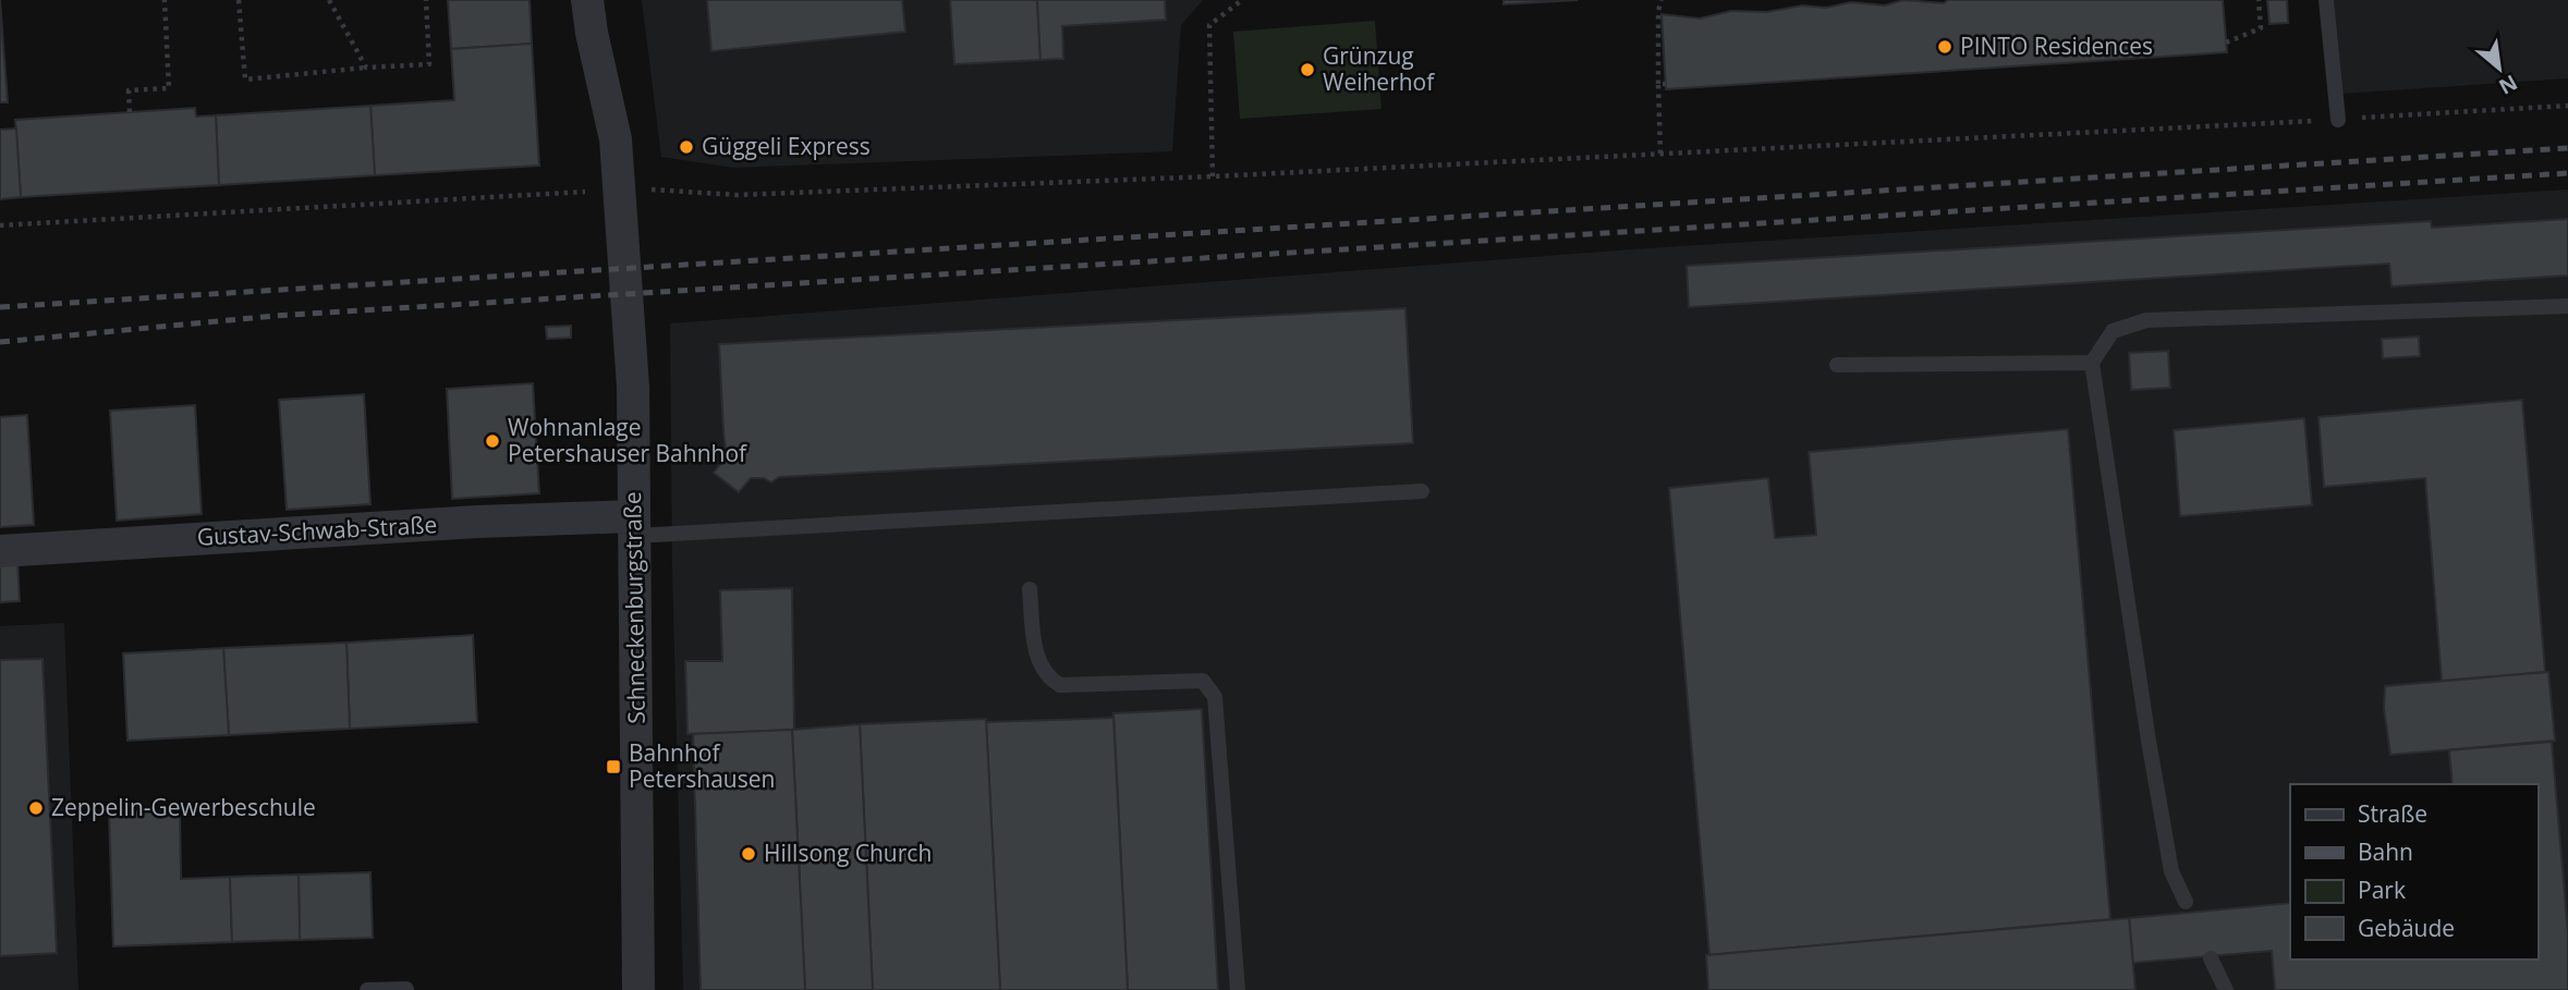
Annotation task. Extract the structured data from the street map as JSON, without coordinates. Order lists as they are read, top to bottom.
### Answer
{
  "streets": {
    "street": ["Gustav-Schwab-Straße", "Schneckenburgstraße"]
  },
  "crossings": [
    ["Gustav-Schwab-Straße", "Schneckenburgstraße"]
  ],
  "places": {
    "other": [
      "PINTO Residences",
      "Grünzug Weiherhof",
      "Güggeli Express",
      "Wohnanlage Petershauser Bahnhof",
      "Zeppelin-Gewerbeschule",
      "Hillsong Church"
    ],
    "transit": ["Bahnhof Petershausen"]
  },
  "legend": [
    "Straße",
    "Bahn",
    "Park",
    "Gebäude"
  ],
  "north": "bottom right"
}
